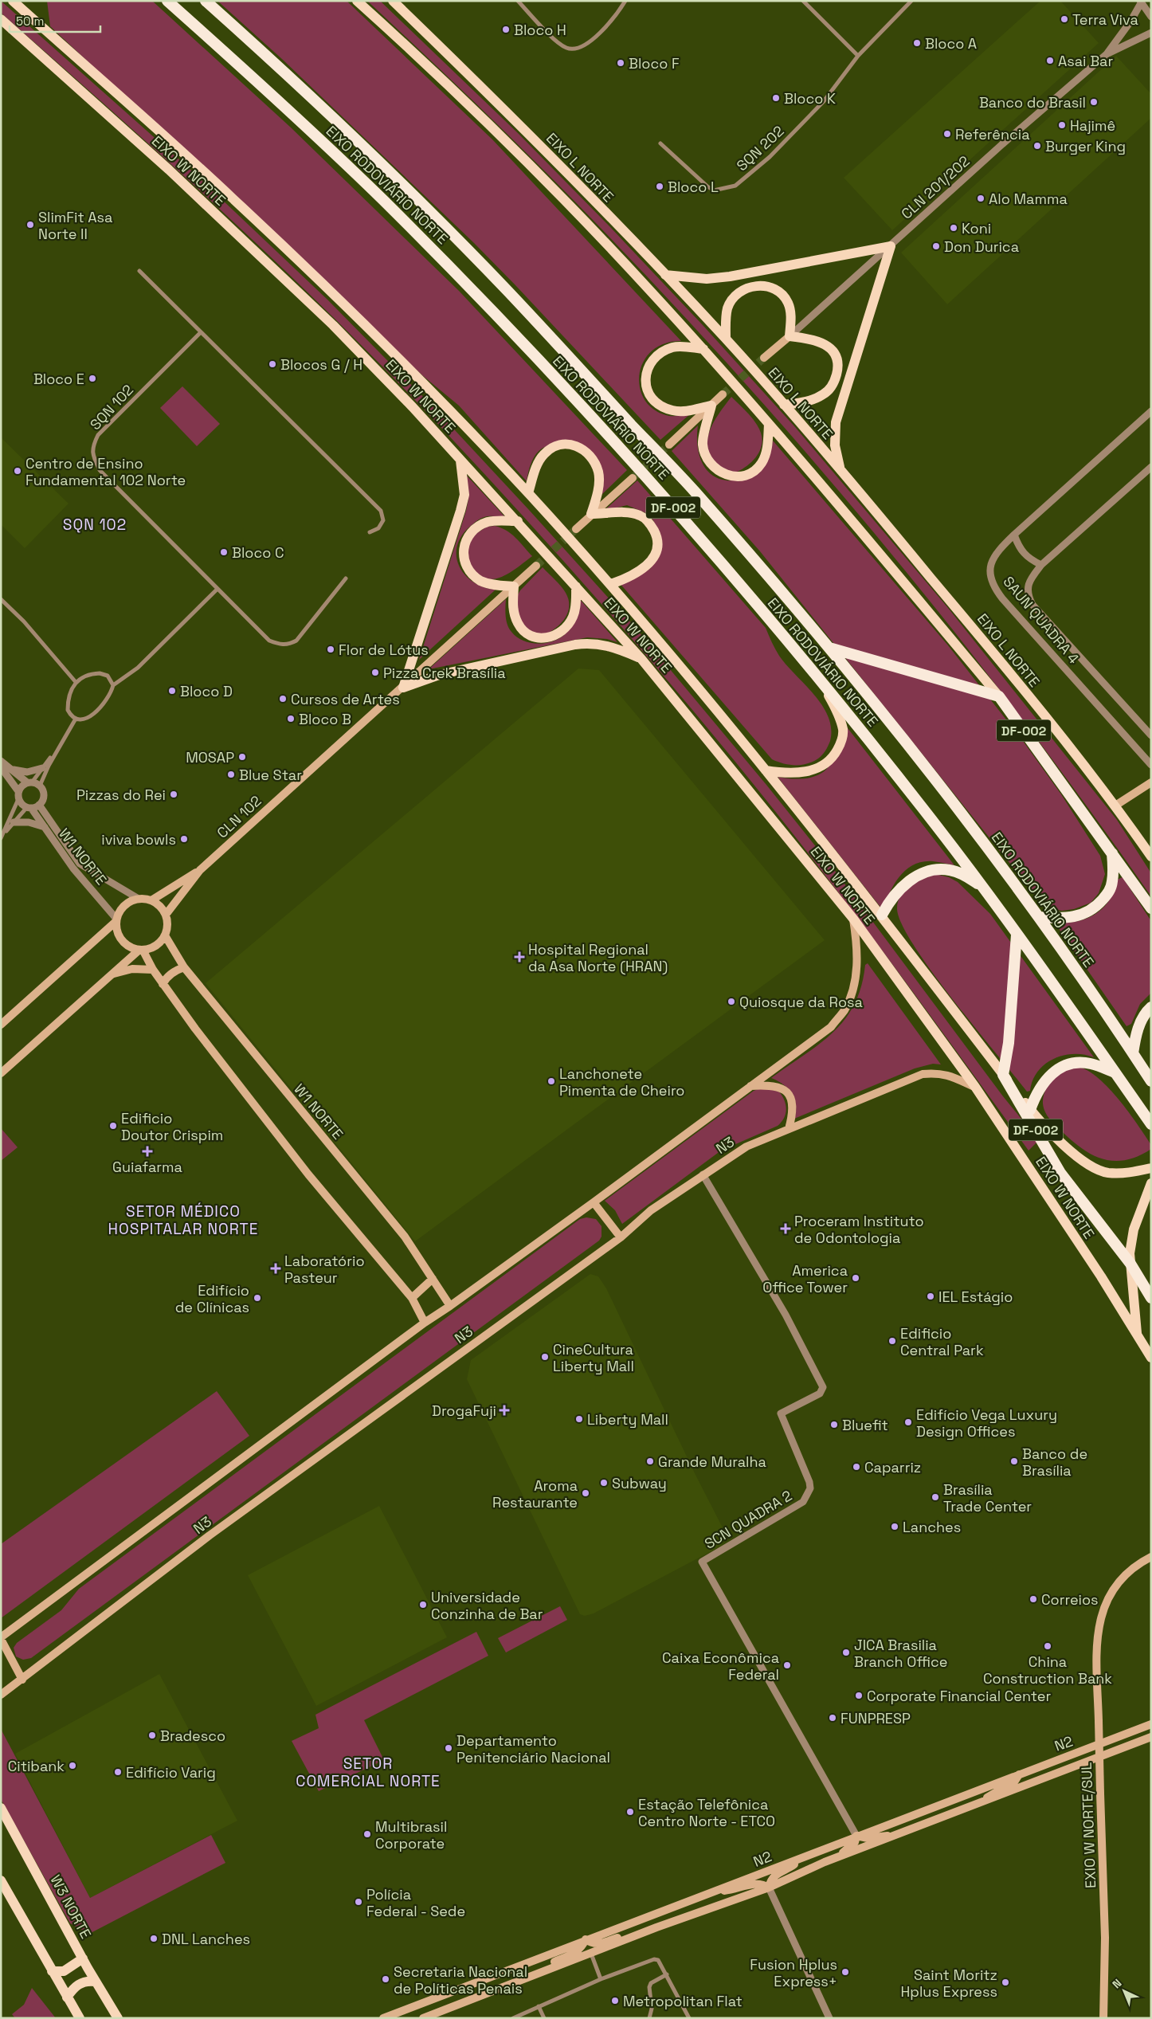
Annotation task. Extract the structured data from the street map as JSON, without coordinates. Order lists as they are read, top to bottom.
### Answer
{
  "streets": {
    "highway": ["EIXO RODOVIÁRIO NORTE", "DF-002"],
    "main road": [
      "EIXO L NORTE",
      "EIXO W NORTE",
      "CLN 102",
      "W1 NORTE",
      "N3",
      "N2",
      "EXIO W NORTE/SUL",
      "W3 NORTE"
    ],
    "street": [
      "SQN 202",
      "CLN 201/202",
      "SQN 102",
      "SAUN QUADRA 4",
      "SCN QUADRA 2"
    ]
  },
  "crossings": [
    ["EIXO W NORTE", "DF-002"],
    ["EIXO W NORTE", "N3"],
    ["EIXO RODOVIÁRIO NORTE", "DF-002"],
    ["CLN 102", "W1 NORTE"],
    ["N3", "SCN QUADRA 2"],
    ["SCN QUADRA 2", "N2"]
  ],
  "districts": ["SQN 102", "SETOR MÉDICO HOSPITALAR NORTE", "SETOR COMERCIAL NORTE"],
  "places": {
    "other": [
      "Terra Viva",
      "Bloco H",
      "Bloco A",
      "Asai Bar",
      "Bloco F",
      "Bloco K",
      "Banco do Brasil",
      "Hajimê",
      "Referência",
      "Burger King",
      "Bloco L",
      "Alo Mamma",
      "SlimFit Asa Norte II",
      "Koni",
      "Don Durica",
      "Blocos G / H",
      "Bloco E",
      "Centro de Ensino Fundamental 102 Norte",
      "Bloco C",
      "Flor de Lótus",
      "Pizza Crek Brasília",
      "Bloco D",
      "Cursos de Artes",
      "Bloco B",
      "MOSAP",
      "Blue Star",
      "Pizzas do Rei",
      "iviva bowls",
      "Quiosque da Rosa",
      "Lanchonete Pimenta de Cheiro",
      "Edificio Doutor Crispim",
      "America Office Tower",
      "IEL Estágio",
      "Edifício de Clínicas",
      "Edificio Central Park",
      "CineCultura Liberty Mall",
      "Liberty Mall",
      "Edifício Vega Luxury Design Offices",
      "Bluefit",
      "Grande Muralha",
      "Banco de Brasília",
      "Caparriz",
      "Subway",
      "Aroma Restaurante",
      "Brasília Trade Center",
      "Lanches",
      "Correios",
      "Universidade Conzinha de Bar",
      "China Construction Bank",
      "JICA Brasilia Branch Office",
      "Caixa Econômica Federal",
      "Corporate Financial Center",
      "FUNPRESP",
      "Bradesco",
      "Departamento Penitenciário Nacional",
      "Citibank",
      "Edifício Varig",
      "Estação Telefônica Centro Norte - ETCO",
      "Multibrasil Corporate",
      "Polícia Federal - Sede",
      "DNL Lanches",
      "Fusion Hplus Express+",
      "Secretaria Nacional de Políticas Penais",
      "Saint Moritz Hplus Express",
      "Metropolitan Flat"
    ],
    "health": [
      "Hospital Regional da Asa Norte (HRAN)",
      "Guiafarma",
      "Proceram Instituto de Odontologia",
      "Laboratório Pasteur",
      "DrogaFuji"
    ]
  },
  "scale_bar": "50 m",
  "north": "top left"
}
